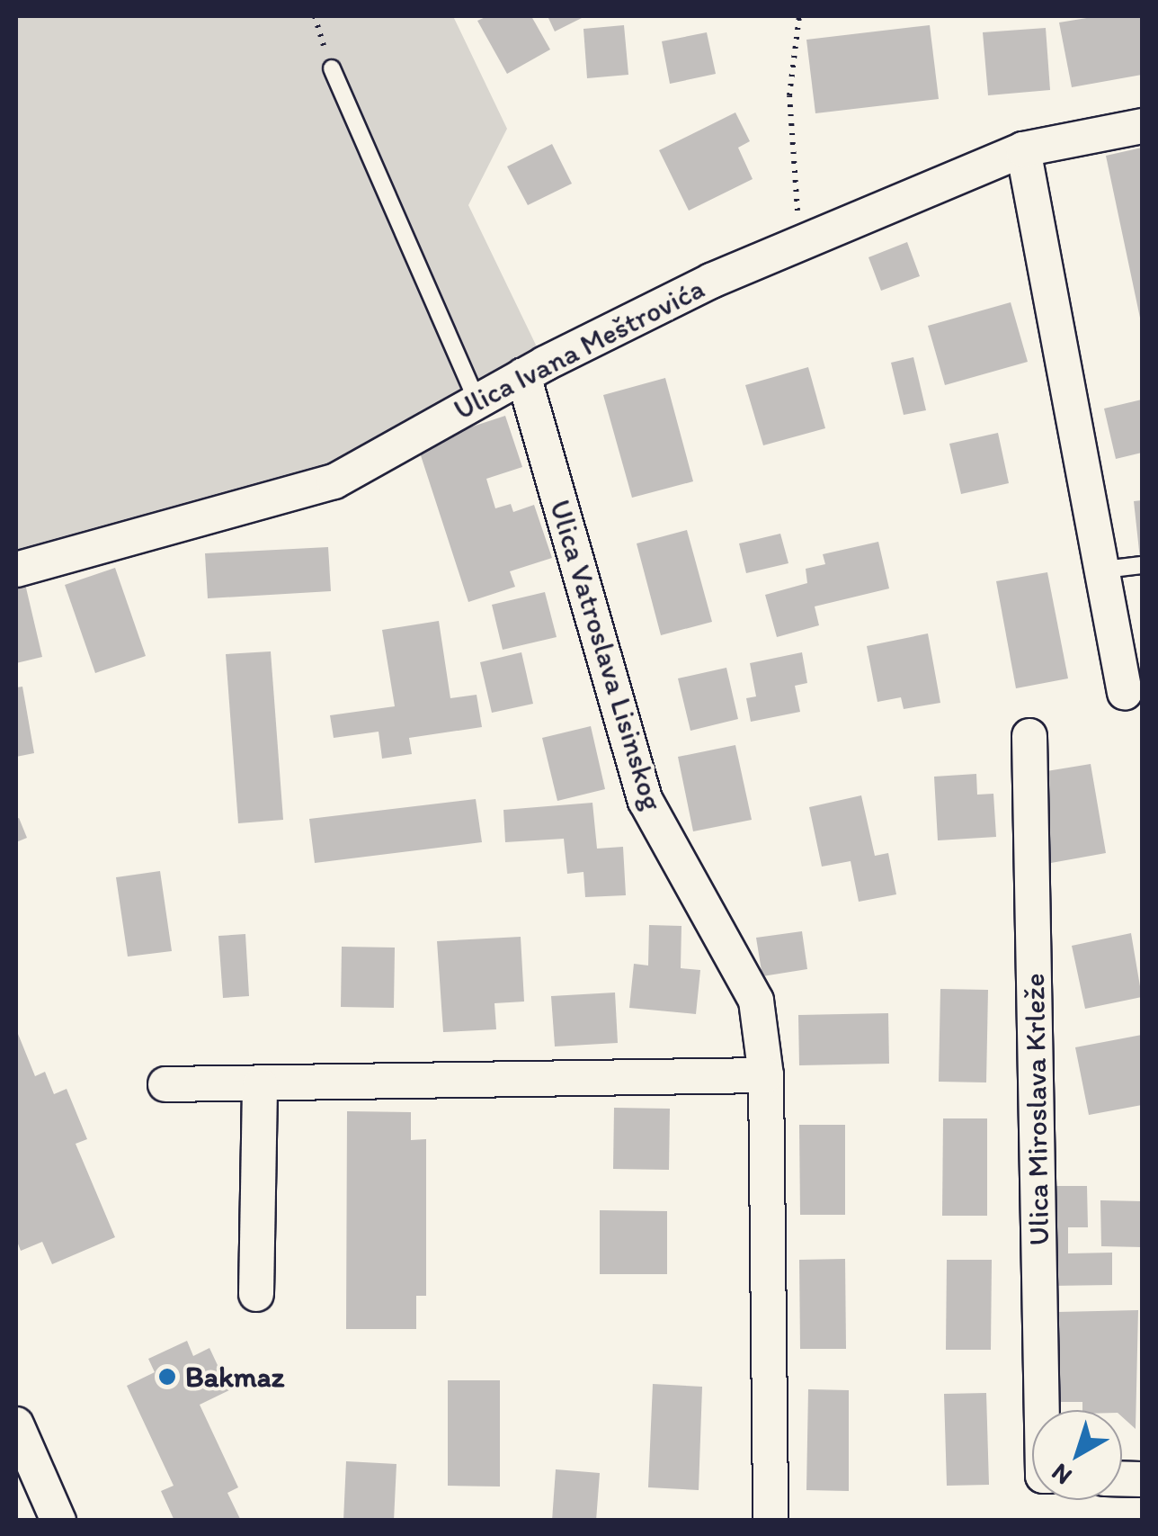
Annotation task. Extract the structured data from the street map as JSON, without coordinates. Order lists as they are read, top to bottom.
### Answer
{
  "streets": {
    "street": ["Ulica Ivana Meštrovića", "Ulica Vatroslava Lisinskog", "Ulica Miroslava Krleže"]
  },
  "crossings": [
    ["Ulica Ivana Meštrovića", "Ulica Vatroslava Lisinskog"]
  ],
  "places": ["Bakmaz"],
  "north": "bottom left"
}
